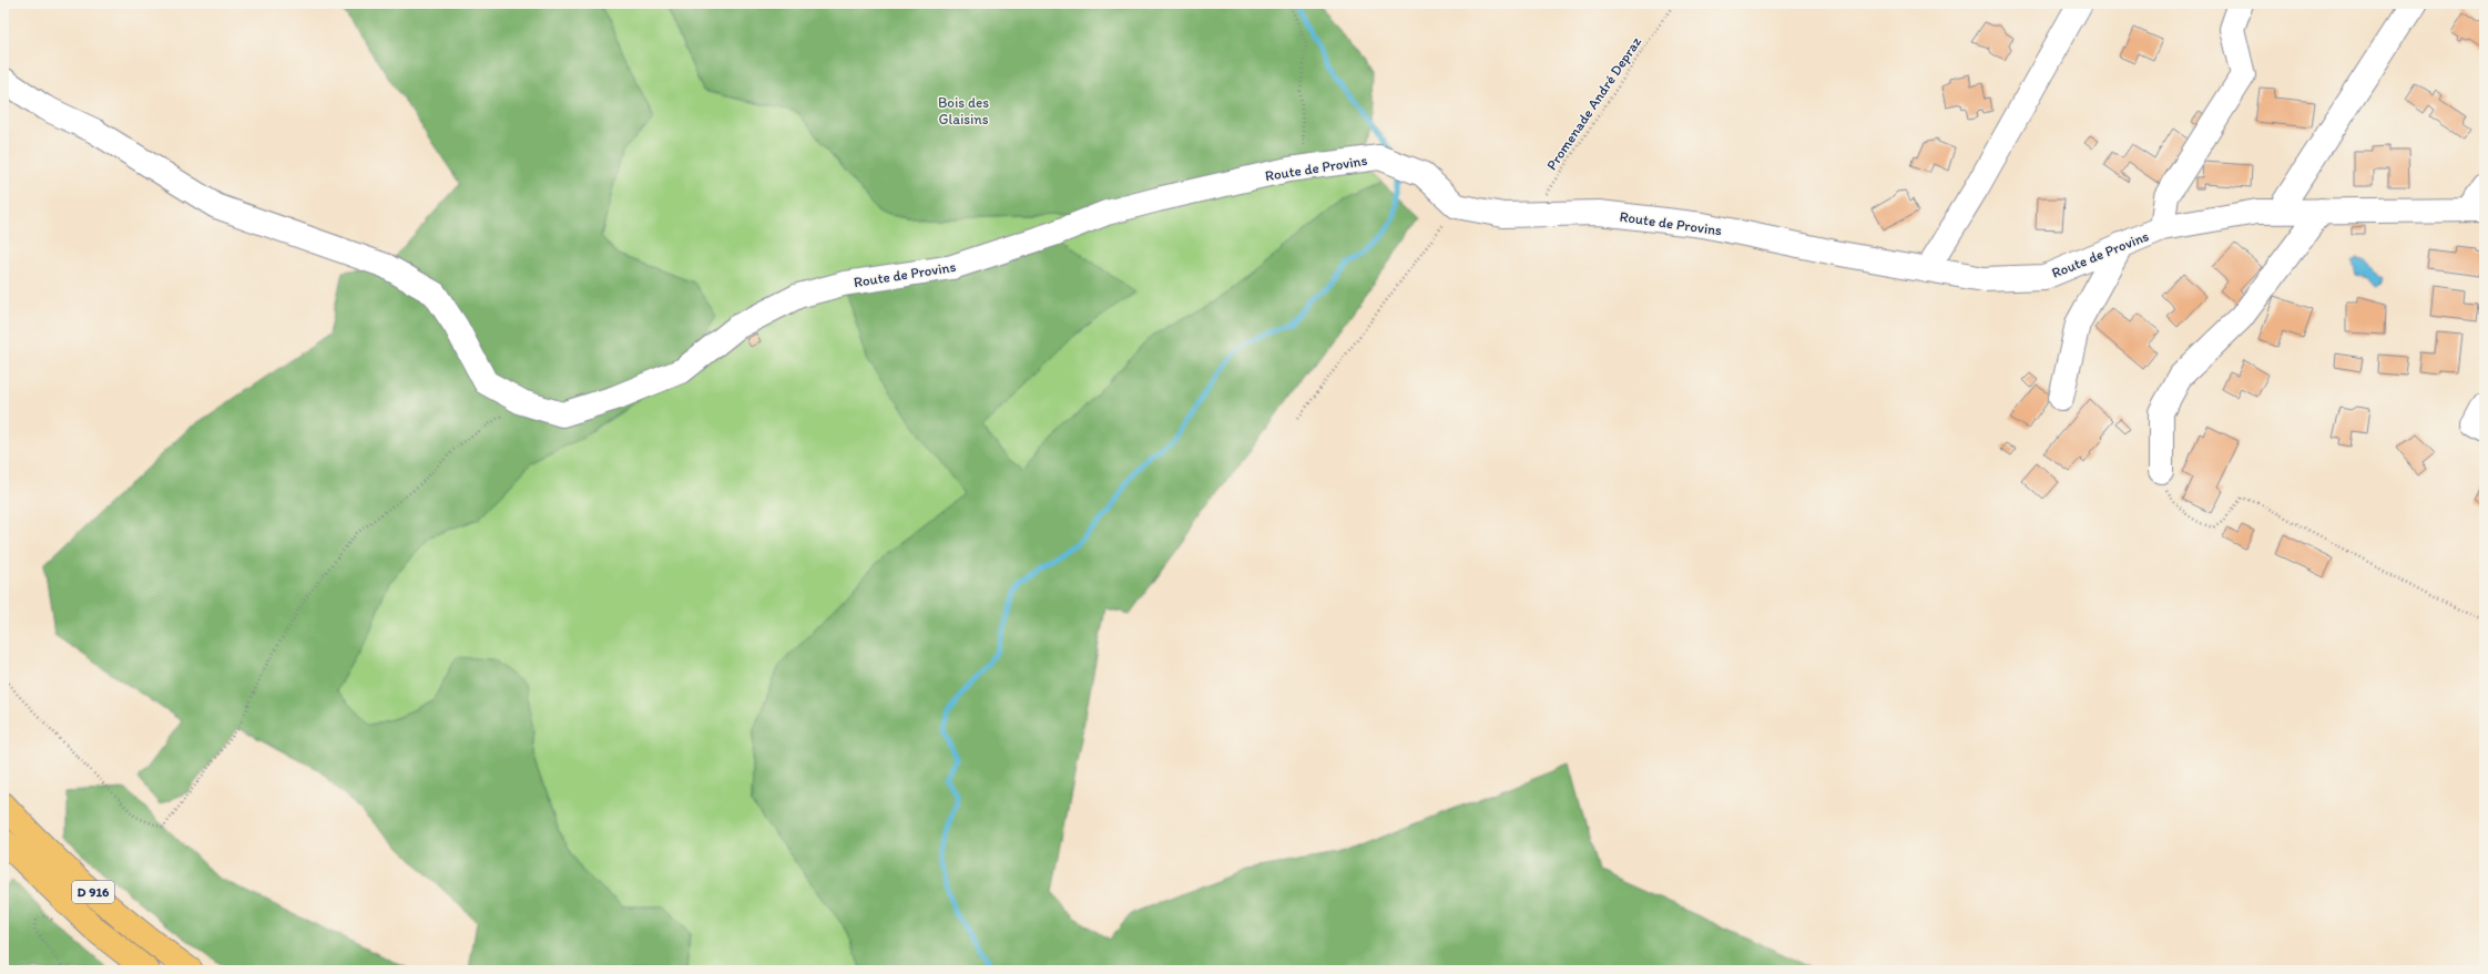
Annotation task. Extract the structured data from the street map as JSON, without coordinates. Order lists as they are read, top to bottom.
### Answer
{
  "streets": {
    "highway": ["D 916"],
    "street": ["Route de Provins"],
    "path": ["Promenade André Depraz"]
  },
  "crossings": [
    ["Promenade André Depraz", "Route de Provins"]
  ],
  "parks": ["Bois des Glaisins"]
}
